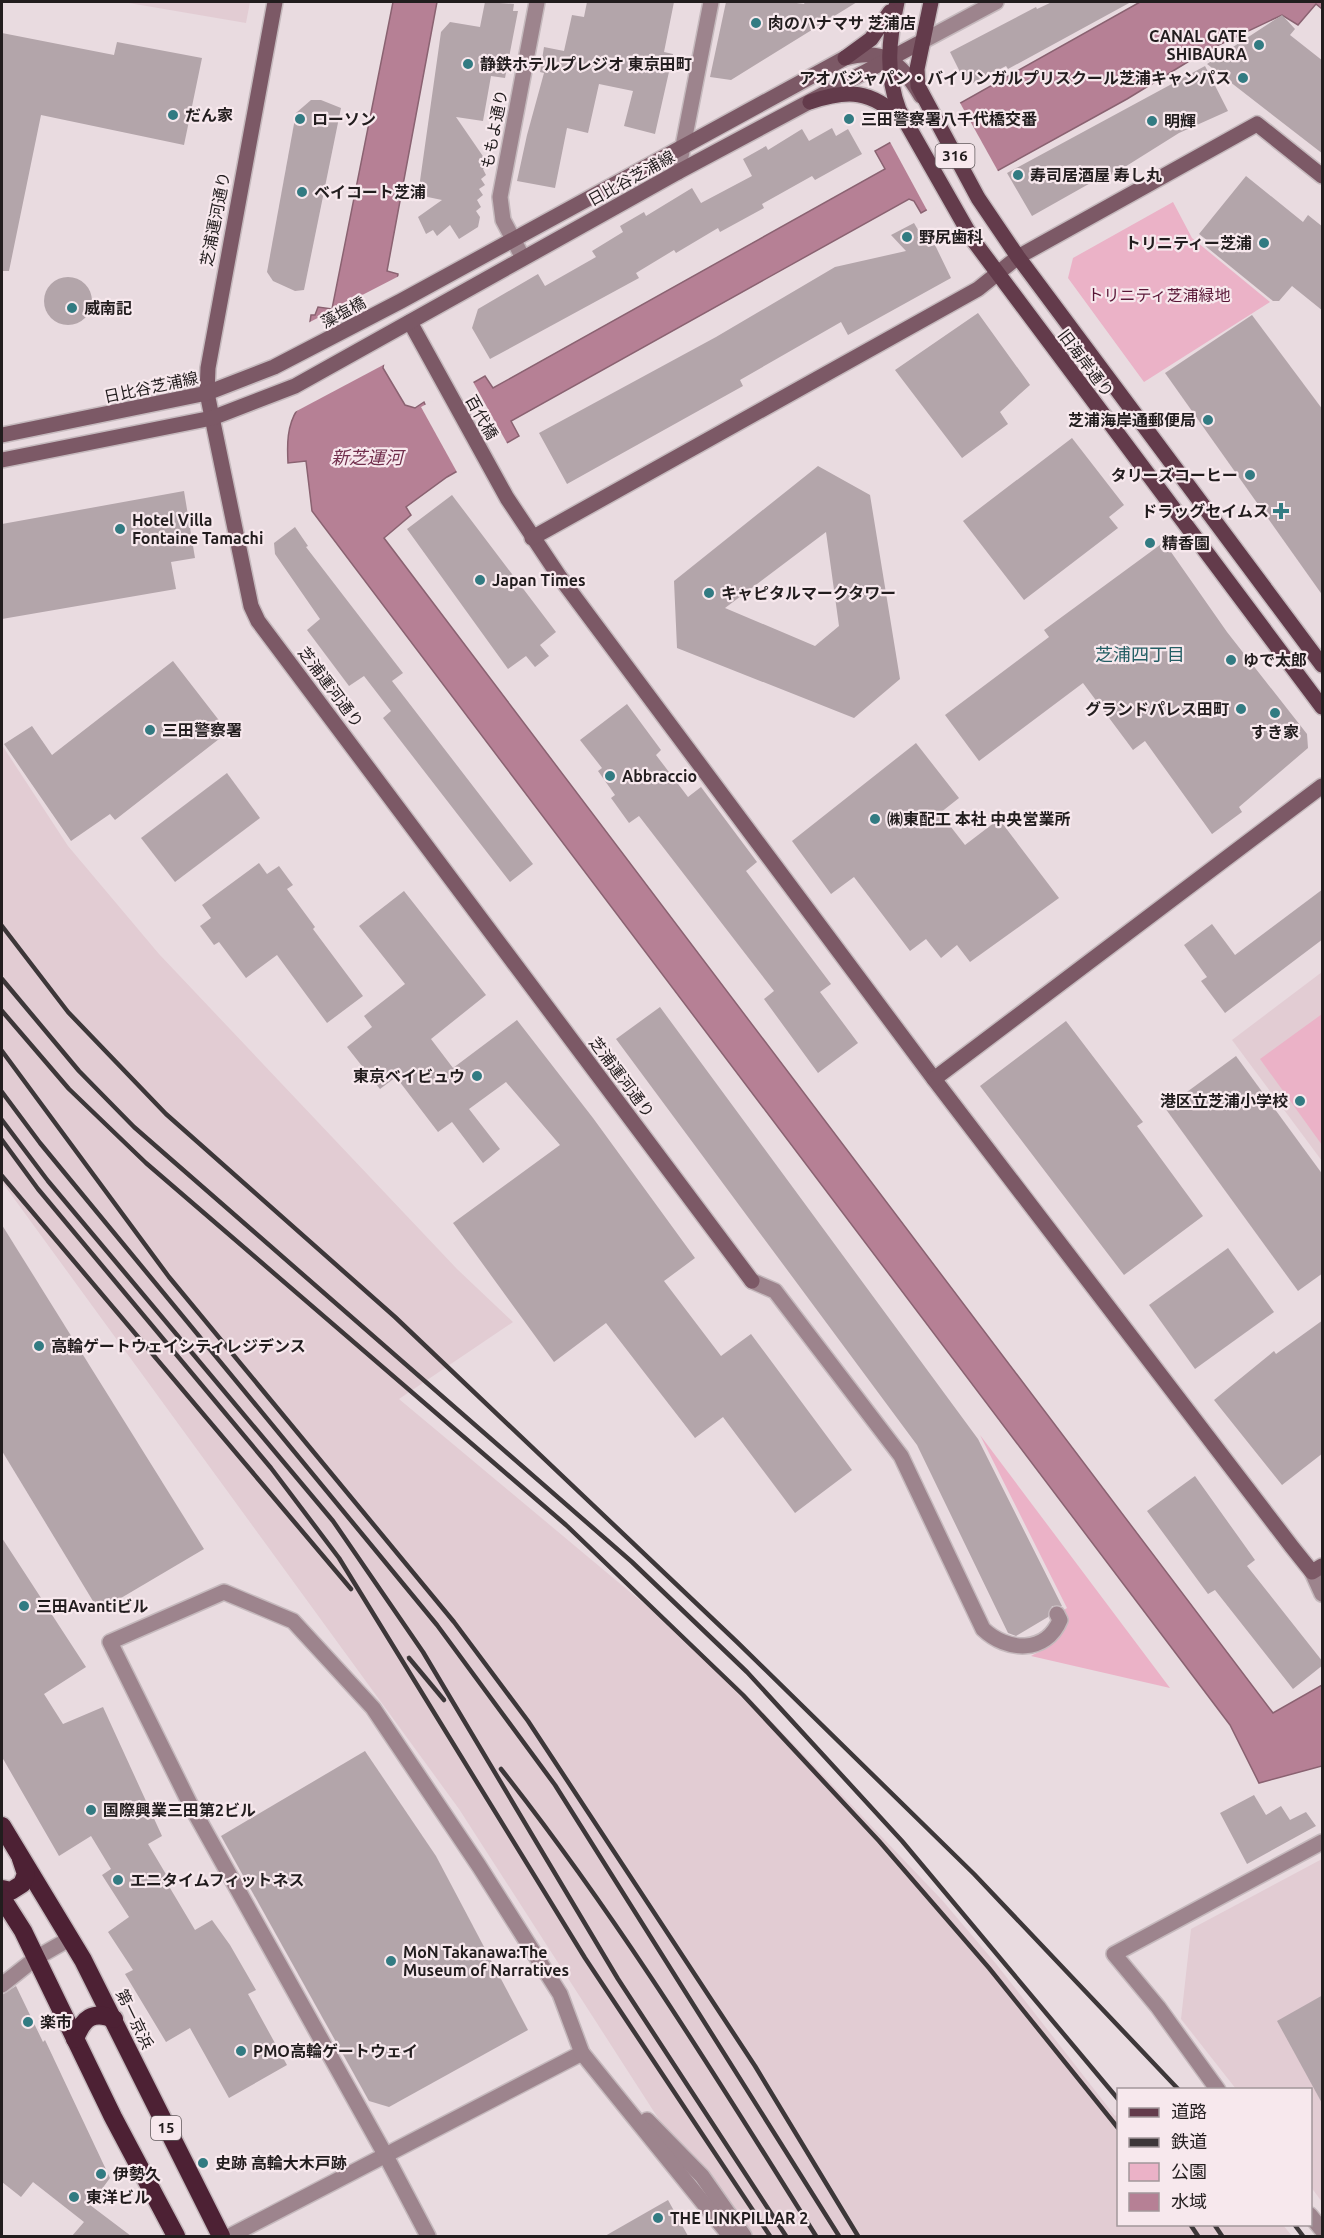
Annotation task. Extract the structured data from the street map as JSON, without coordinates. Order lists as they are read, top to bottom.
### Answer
{
  "streets": {
    "highway": ["第一京浜", "15"],
    "main road": ["316", "旧海岸通り"],
    "street": [
      "ももよ通り",
      "日比谷芝浦線",
      "芝浦運河通り",
      "藻塩橋",
      "百代橋"
    ]
  },
  "crossings": [
    ["ももよ通り", "日比谷芝浦線"],
    ["316", "日比谷芝浦線"],
    ["316", "旧海岸通り"],
    ["日比谷芝浦線", "芝浦運河通り"],
    ["日比谷芝浦線", "藻塩橋"],
    ["日比谷芝浦線", "百代橋"]
  ],
  "districts": ["芝浦四丁目"],
  "water": ["新芝運河"],
  "parks": ["トリニティ芝浦緑地"],
  "places": {
    "other": [
      "肉のハナマサ 芝浦店",
      "CANAL GATE SHIBAURA",
      "静鉄ホテルプレジオ 東京田町",
      "アオバジャパン・バイリンガルプリスクール芝浦キャンパス",
      "だん家",
      "ローソン",
      "三田警察署八千代橋交番",
      "明輝",
      "寿司居酒屋 寿し丸",
      "ベイコート芝浦",
      "野尻歯科",
      "トリニティー芝浦",
      "威南記",
      "芝浦海岸通郵便局",
      "タリーズコーヒー",
      "Hotel Villa Fontaine Tamachi",
      "精香園",
      "Japan Times",
      "キャピタルマークタワー",
      "ゆで太郎",
      "グランドパレス田町",
      "すき家",
      "三田警察署",
      "Abbraccio",
      "㈱東配工 本社 中央営業所",
      "東京ベイビュウ",
      "港区立芝浦小学校",
      "高輪ゲートウェイシティレジデンス",
      "三田Avantiビル",
      "国際興業三田第2ビル",
      "エニタイムフィットネス",
      "MoN Takanawa:The Museum of Narratives",
      "楽市",
      "PMO高輪ゲートウェイ",
      "史跡 高輪大木戸跡",
      "伊勢久",
      "東洋ビル",
      "THE LINKPILLAR 2"
    ],
    "health": ["ドラッグセイムス"]
  },
  "legend": [
    "道路",
    "鉄道",
    "公園",
    "水域"
  ]
}
